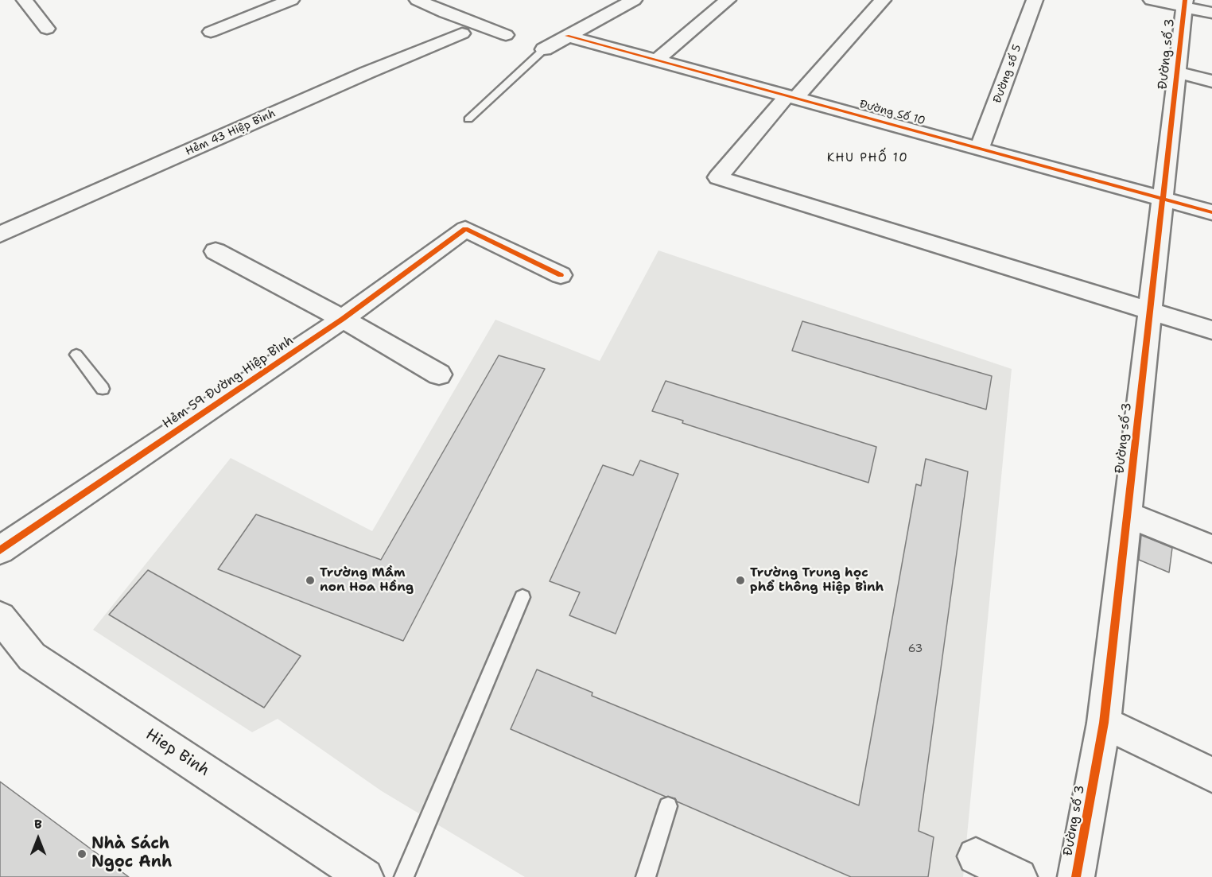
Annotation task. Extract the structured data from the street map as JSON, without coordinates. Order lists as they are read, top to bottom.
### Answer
{
  "streets": {
    "street": [
      "Đường số 3",
      "Đường số 5",
      "Đường Số 10",
      "Hẻm 43 Hiệp Bình",
      "Hẻm 59 Đường Hiệp Bình",
      "Hiep Binh"
    ]
  },
  "crossings": [
    ["Đường số 3", "Đường Số 10"],
    ["Đường số 5", "Đường Số 10"]
  ],
  "districts": ["KHU PHỐ 10"],
  "places": ["Trường Mầm non Hoa Hồng", "Trường Trung học phổ thông Hiệp Bình", "Nhà Sách Ngọc Anh"],
  "house_numbers": ["63"],
  "north": "top"
}
